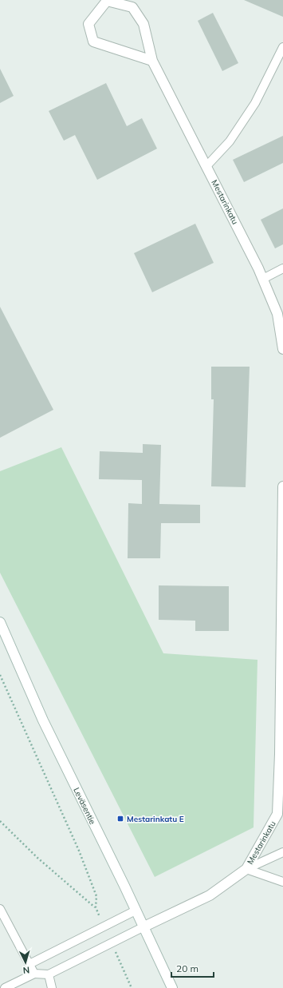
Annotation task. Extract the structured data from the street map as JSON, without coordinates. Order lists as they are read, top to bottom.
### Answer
{
  "streets": {
    "street": ["Mestarinkatu", "Leväsentie"]
  },
  "crossings": [
    ["Mestarinkatu", "Leväsentie"]
  ],
  "places": {
    "transit": ["Mestarinkatu E"]
  },
  "scale_bar": "20 m",
  "north": "bottom"
}
